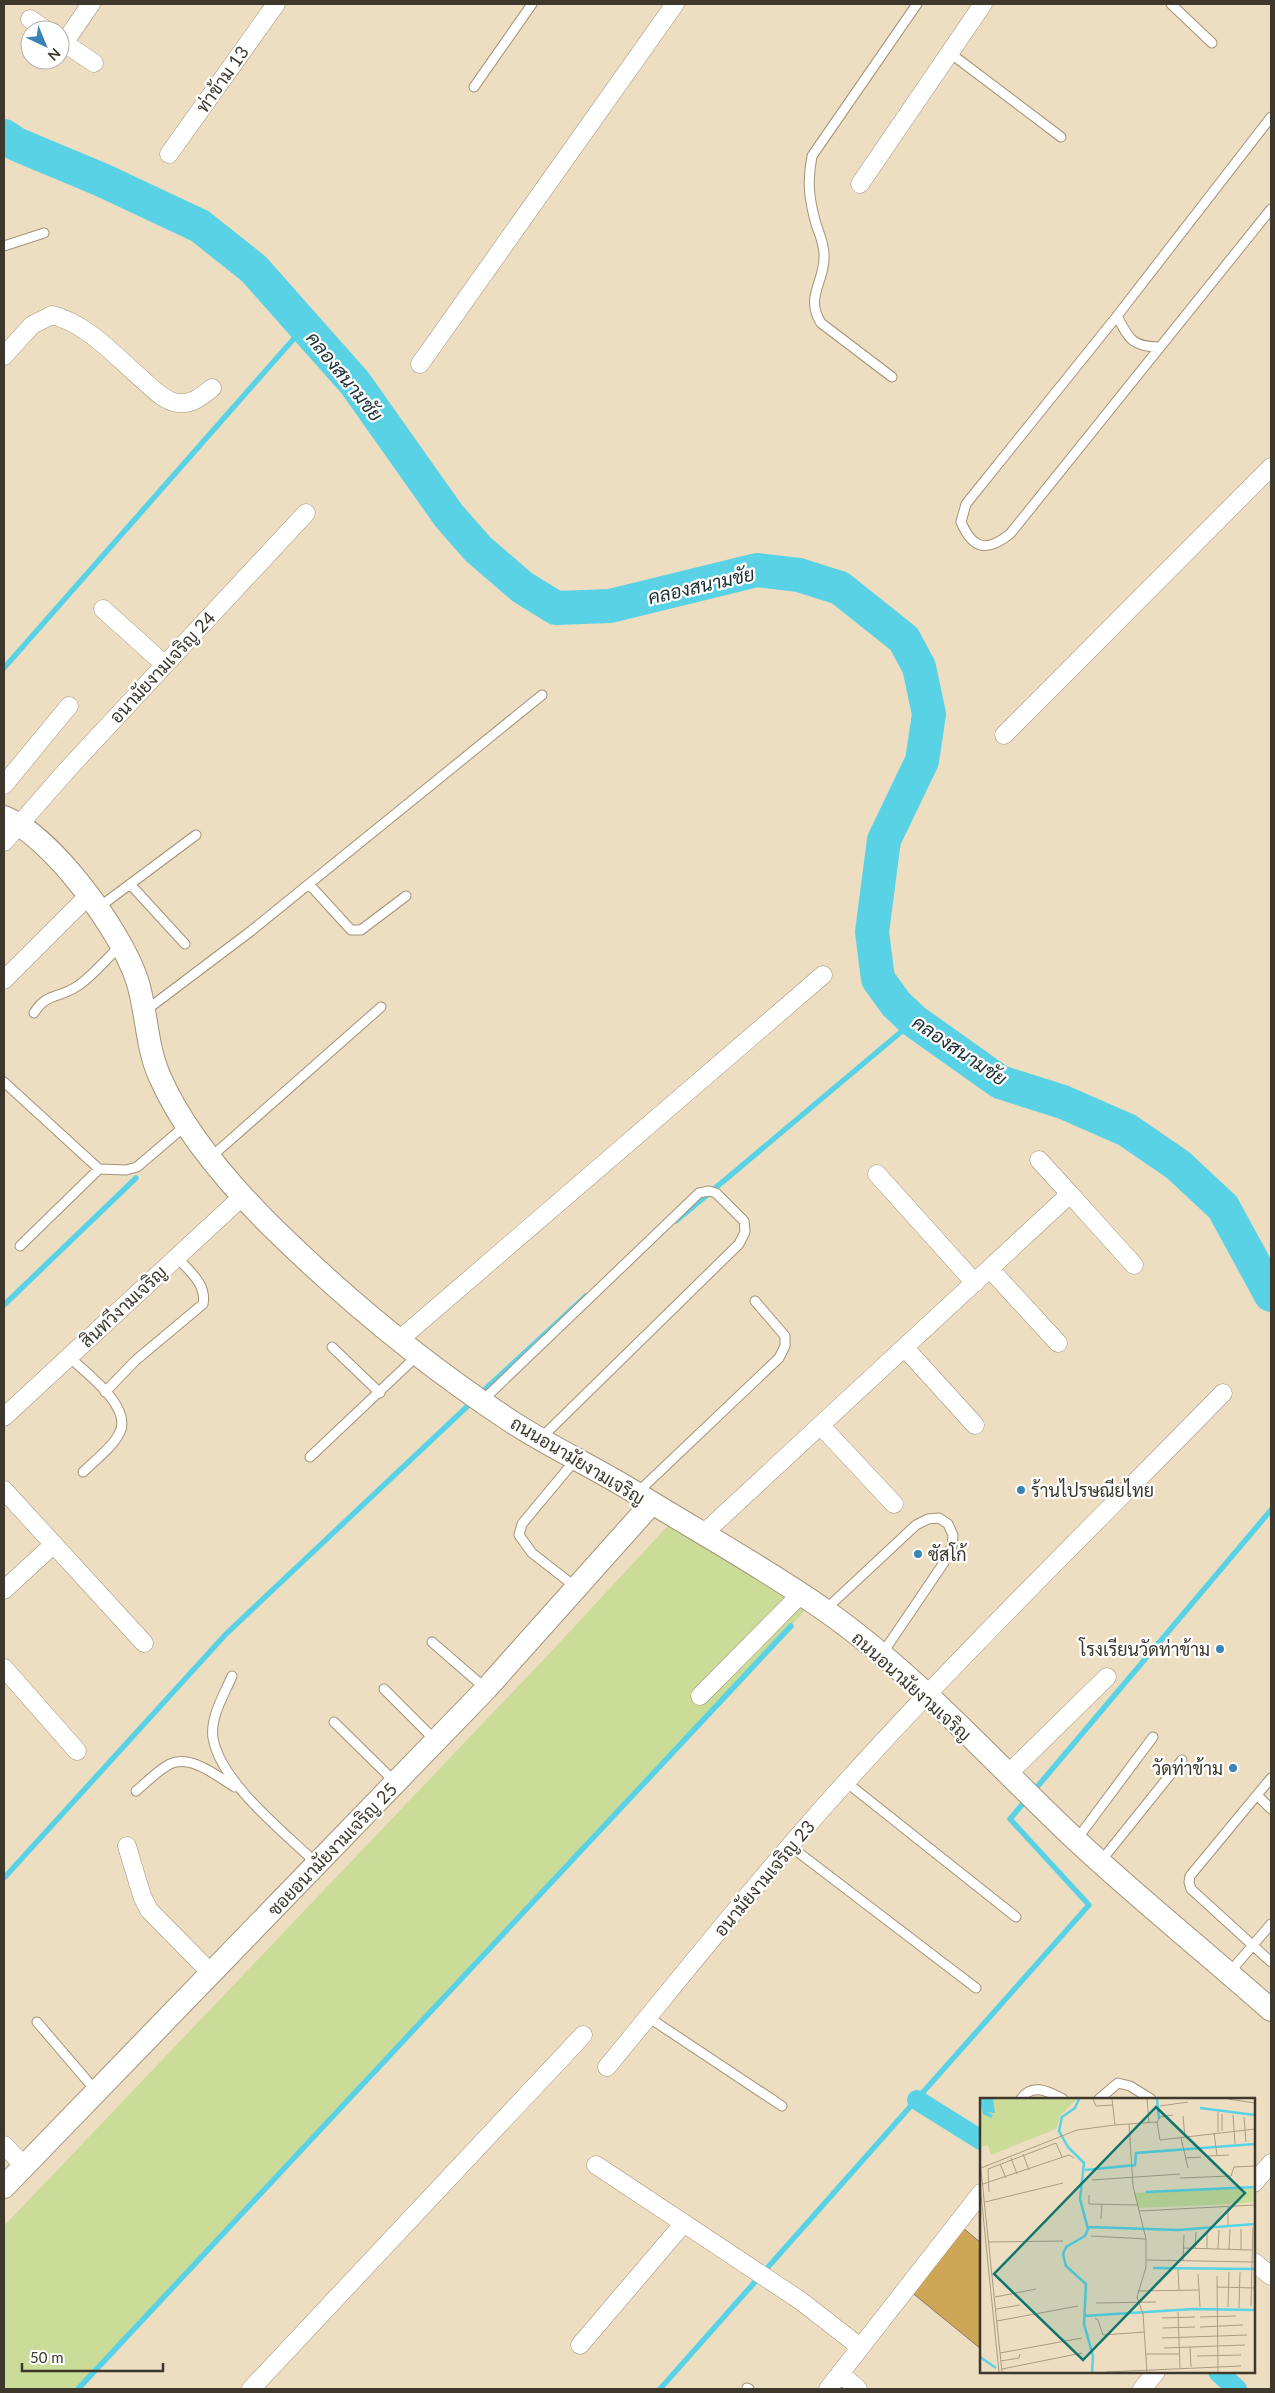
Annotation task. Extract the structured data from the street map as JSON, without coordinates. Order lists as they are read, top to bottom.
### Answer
{
  "streets": {
    "street": [
      "ท่าข้าม 13",
      "อนามัยงามเจริญ 24",
      "สินทวีงามเจริญ",
      "ถนนอนามัยงามเจริญ",
      "ซอยอนามัยงามเจริญ 25",
      "อนามัยงามเจริญ 23"
    ]
  },
  "crossings": [
    ["อนามัยงามเจริญ 24", "ถนนอนามัยงามเจริญ"],
    ["สินทวีงามเจริญ", "ถนนอนามัยงามเจริญ"],
    ["ถนนอนามัยงามเจริญ", "ซอยอนามัยงามเจริญ 25"],
    ["ถนนอนามัยงามเจริญ", "อนามัยงามเจริญ 23"]
  ],
  "water": ["คลองสนามชัย"],
  "places": [
    "ร้านไปรษณียไทย",
    "ซัสโก้",
    "โรงเรียนวัดท่าข้าม",
    "วัดท่าข้าม"
  ],
  "scale_bar": "50 m",
  "north": "bottom right"
}
